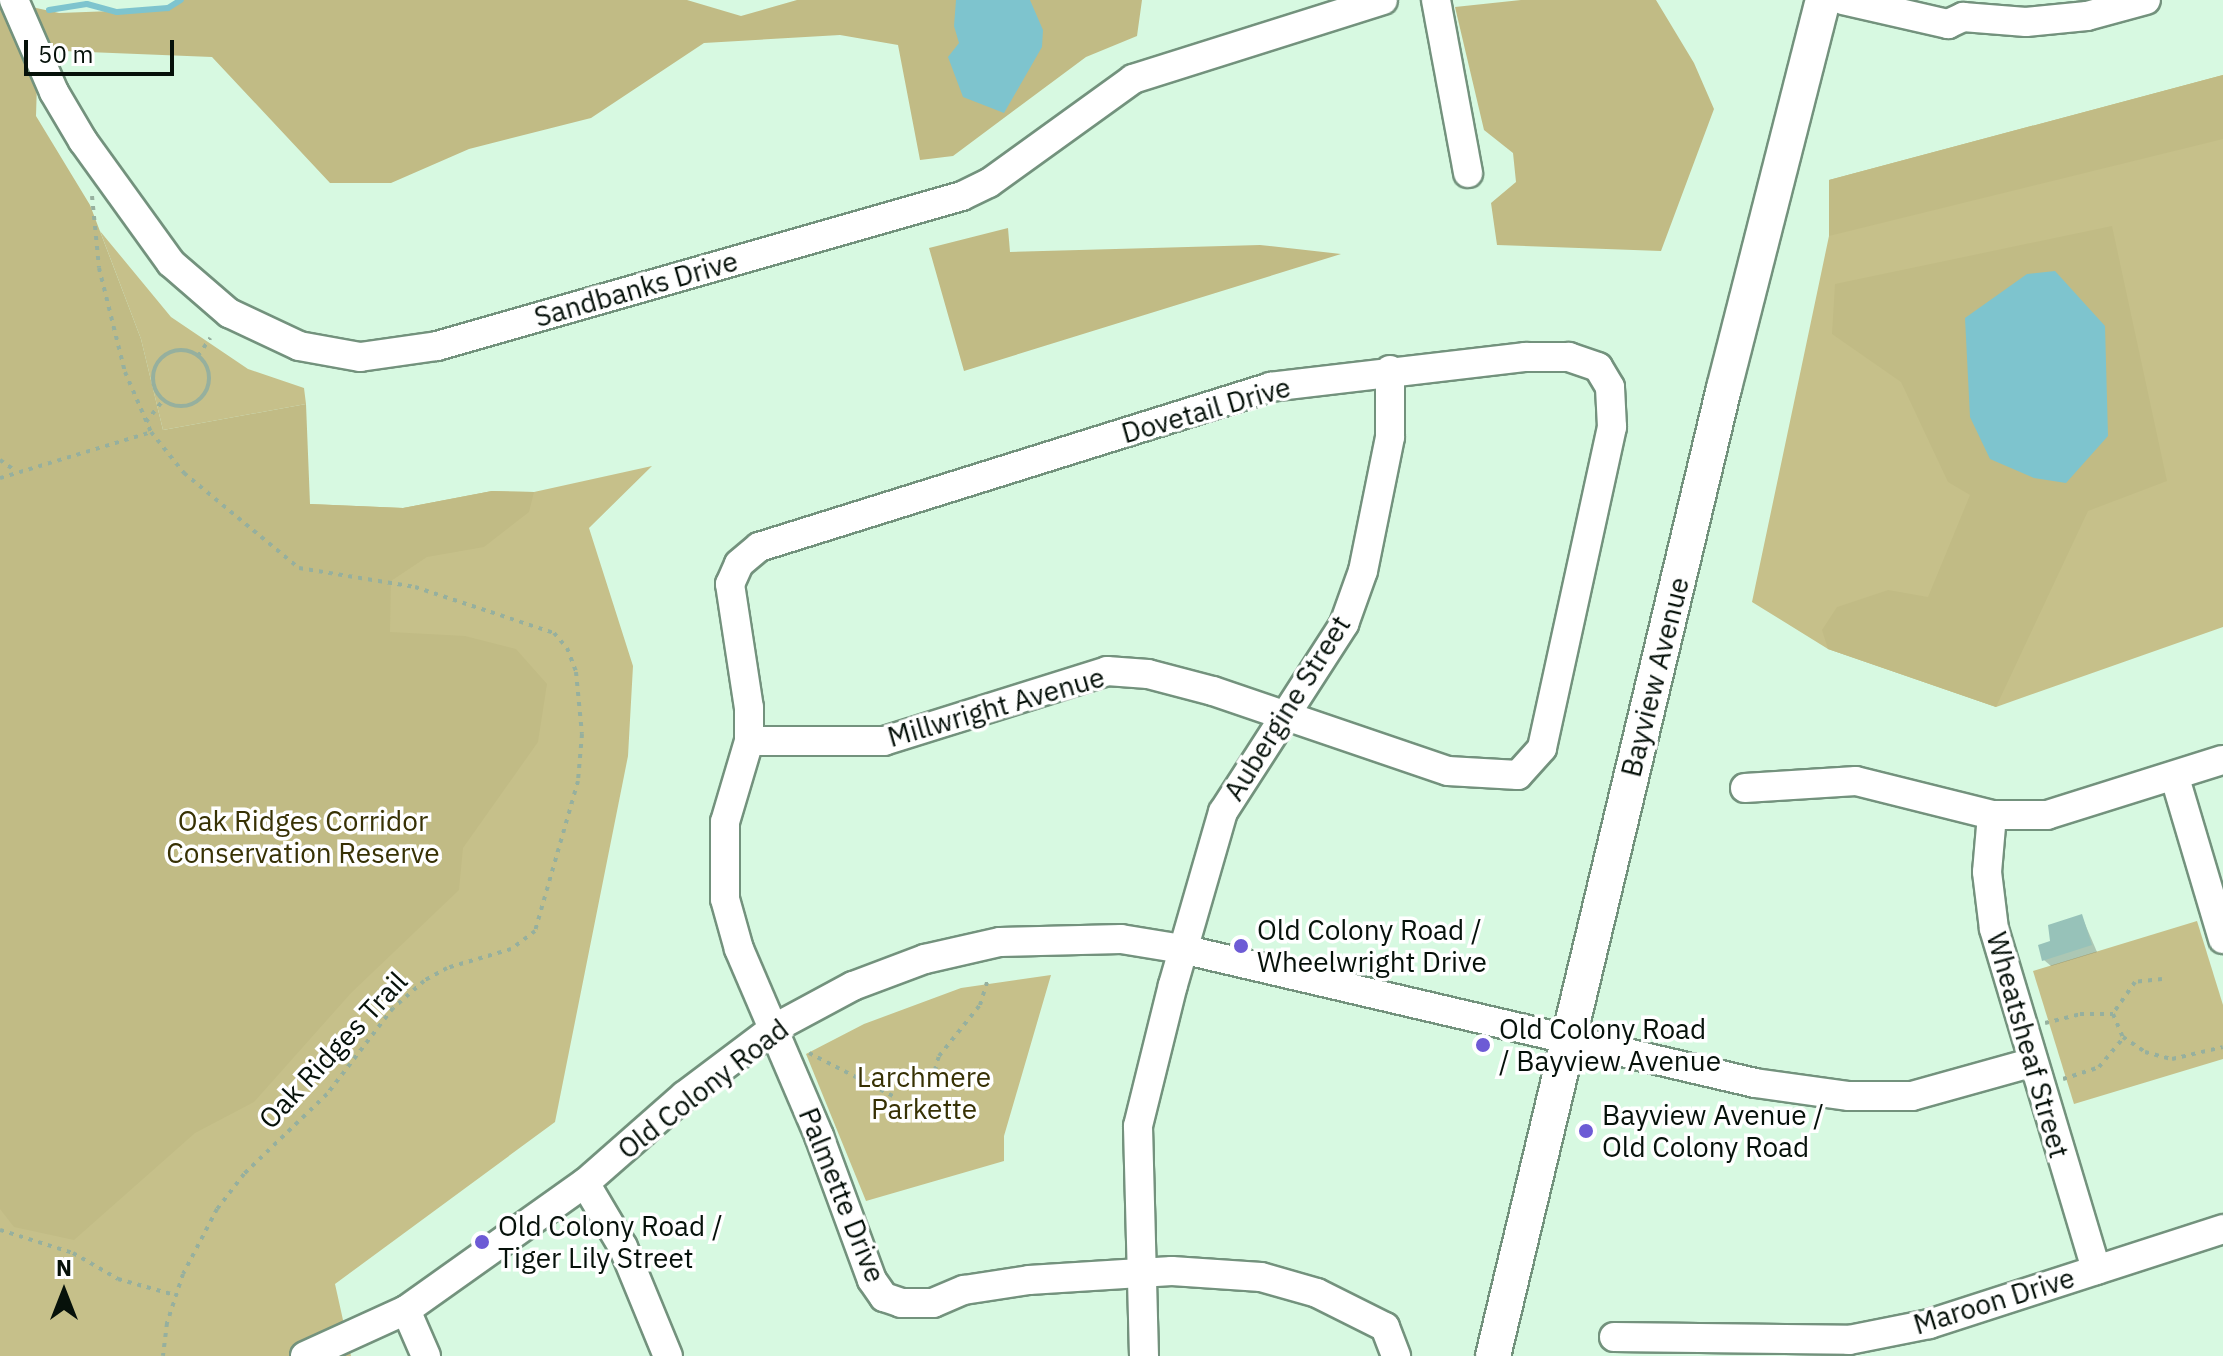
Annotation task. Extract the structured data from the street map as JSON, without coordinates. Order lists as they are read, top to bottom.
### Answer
{
  "streets": {
    "main road": ["Bayview Avenue"],
    "street": [
      "Sandbanks Drive",
      "Dovetail Drive",
      "Millwright Avenue",
      "Aubergine Street",
      "Wheatsheaf Street",
      "Old Colony Road",
      "Palmette Drive",
      "Maroon Drive"
    ],
    "path": ["Oak Ridges Trail"]
  },
  "crossings": [
    ["Dovetail Drive", "Millwright Avenue"],
    ["Dovetail Drive", "Aubergine Street"],
    ["Dovetail Drive", "Old Colony Road"],
    ["Dovetail Drive", "Palmette Drive"],
    ["Bayview Avenue", "Old Colony Road"],
    ["Millwright Avenue", "Aubergine Street"],
    ["Aubergine Street", "Old Colony Road"],
    ["Aubergine Street", "Palmette Drive"],
    ["Wheatsheaf Street", "Old Colony Road"],
    ["Wheatsheaf Street", "Maroon Drive"],
    ["Old Colony Road", "Palmette Drive"]
  ],
  "parks": ["Oak Ridges Corridor Conservation Reserve", "Larchmere Parkette"],
  "places": [
    "Old Colony Road / Wheelwright Drive",
    "Old Colony Road / Bayview Avenue",
    "Bayview Avenue / Old Colony Road",
    "Old Colony Road / Tiger Lily Street"
  ],
  "scale_bar": "50 m",
  "north": "top"
}
